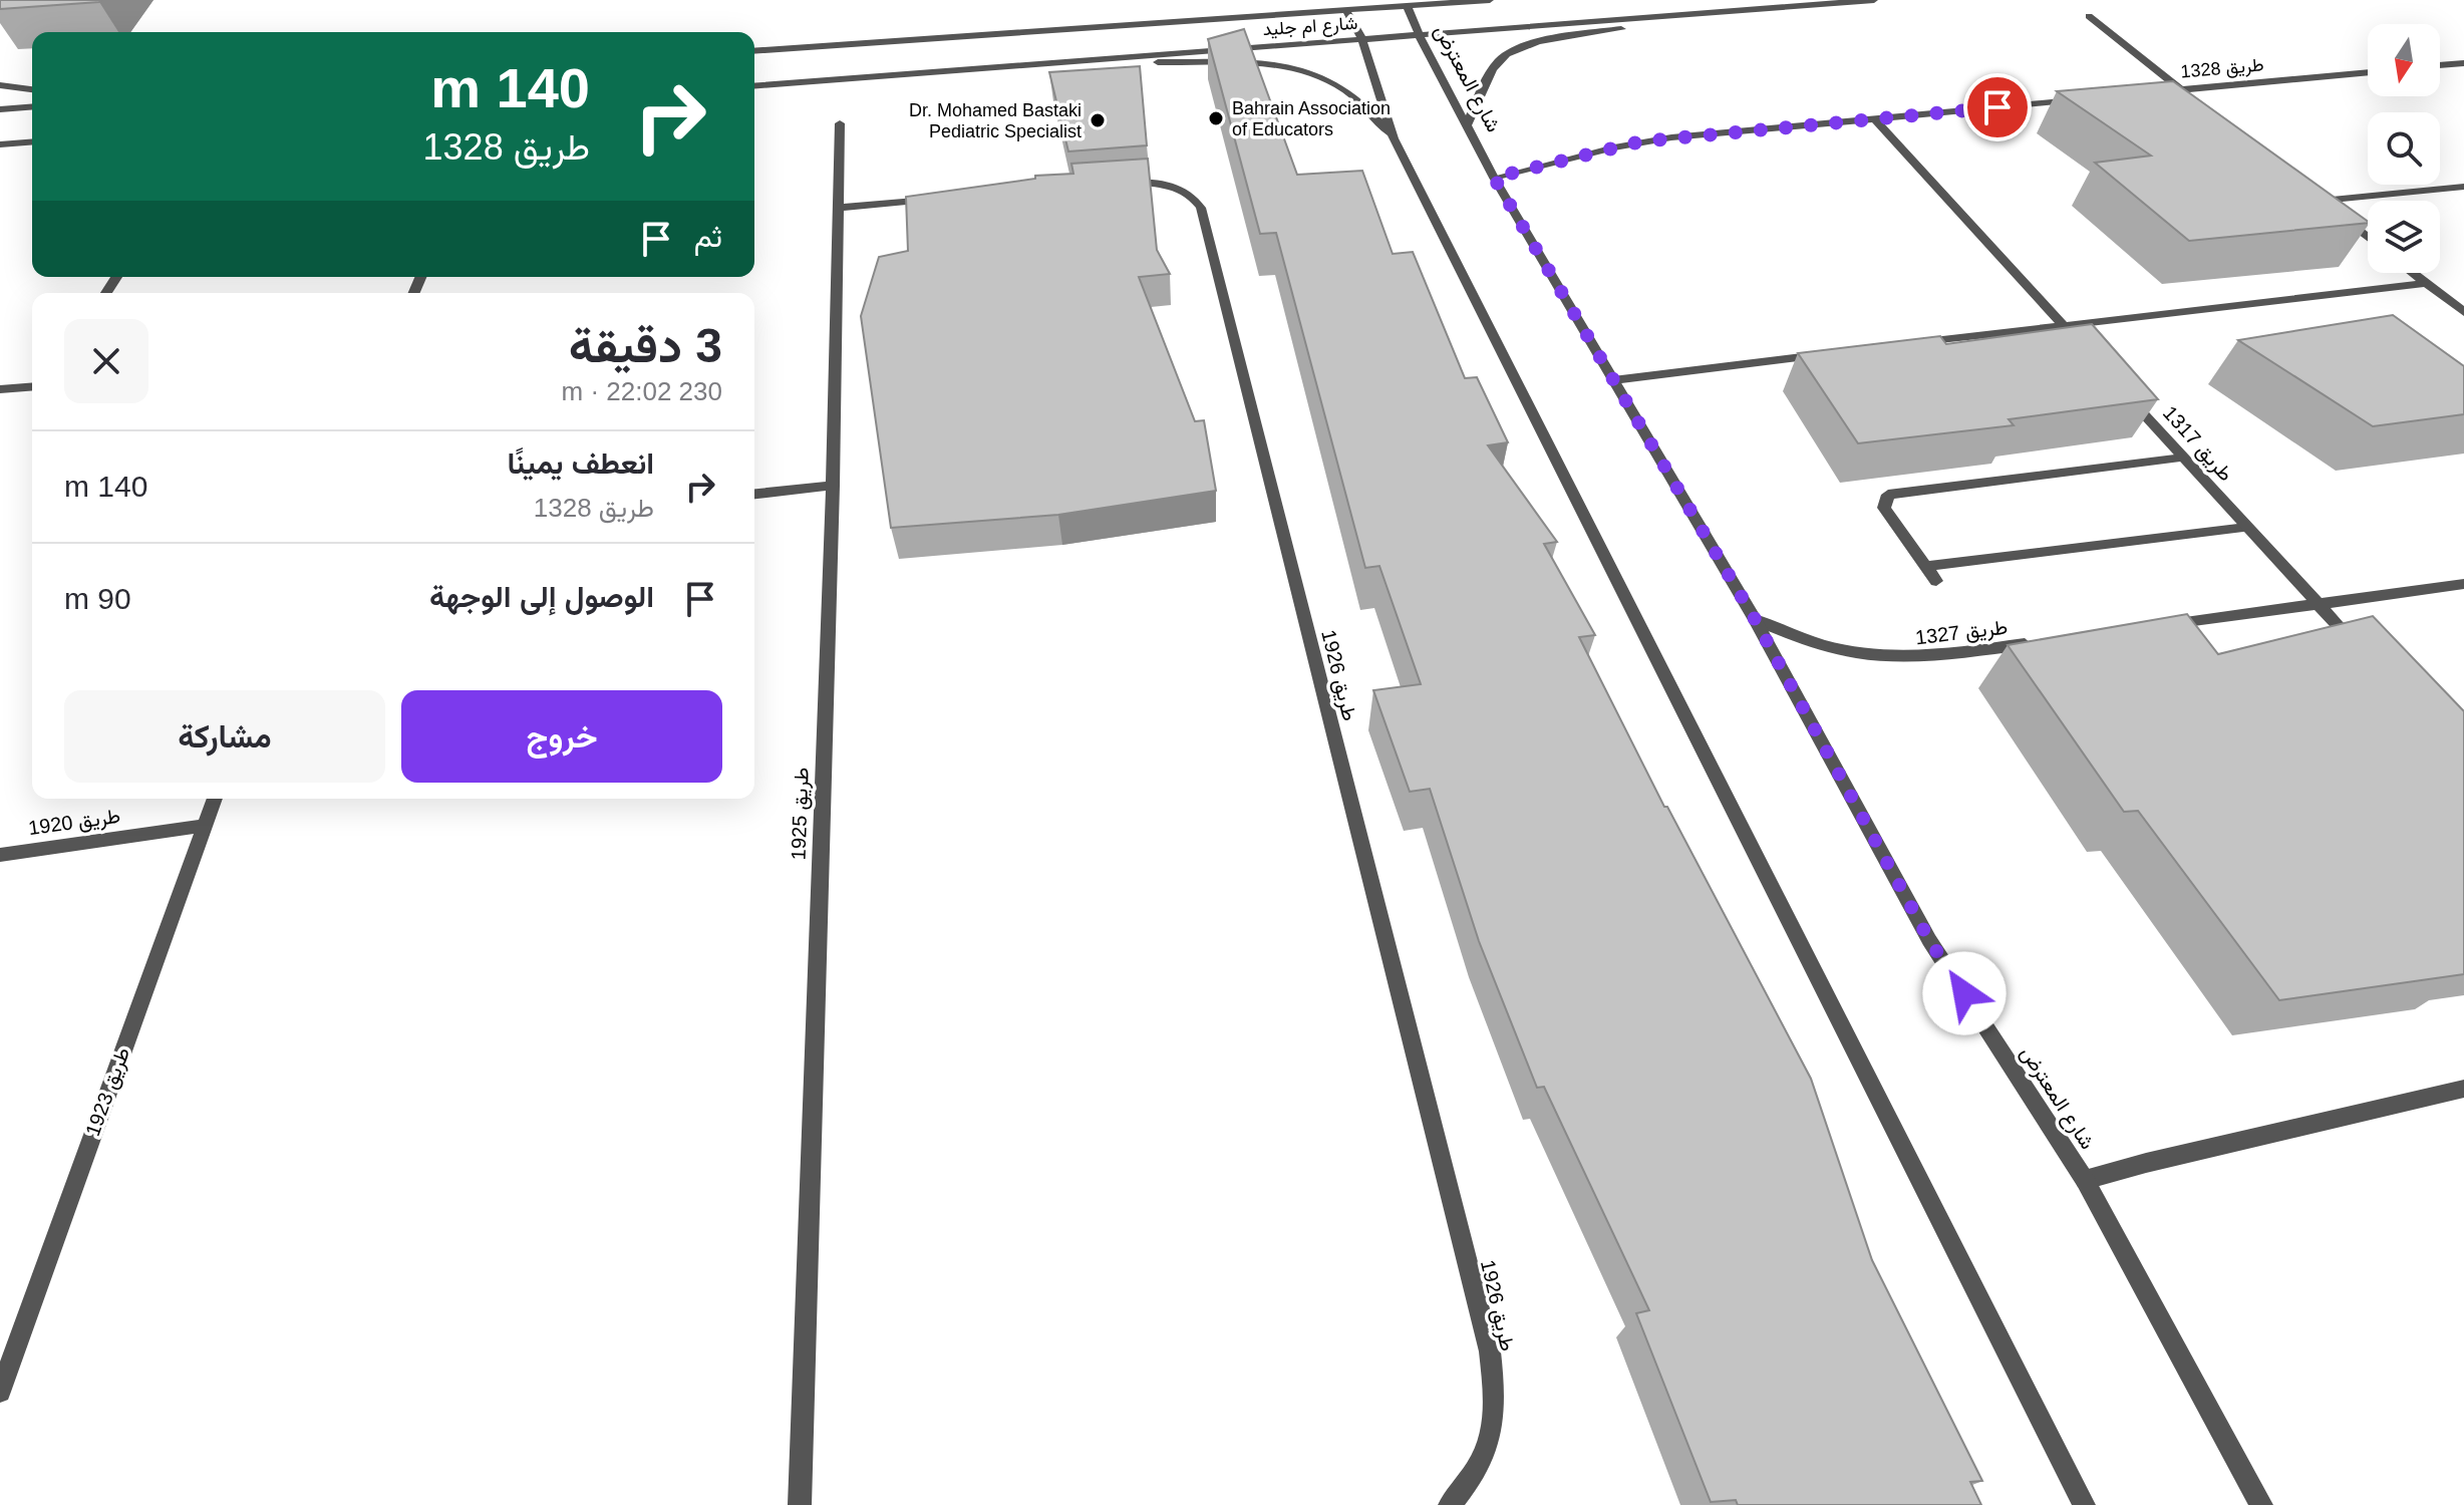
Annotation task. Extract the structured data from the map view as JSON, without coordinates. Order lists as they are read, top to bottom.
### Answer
{
  "streets": {
    "street": [
      "شارع ام جليد",
      "طريق 1328",
      "شارع المعترض",
      "طريق 1317",
      "طريق 1327",
      "طريق 1926",
      "طريق 1925",
      "طريق 1920",
      "طريق 1923"
    ]
  },
  "crossings": [
    ["شارع ام جليد", "شارع المعترض"],
    ["شارع المعترض", "طريق 1327"],
    ["طريق 1920", "طريق 1923"]
  ],
  "places": ["Bahrain Association of Educators", "Dr. Mohamed Bastaki Pediatric Specialist"],
  "north": "bottom",
  "page": {
    "turn": ["140 m", "طريق 1328"],
    "then": "ثم",
    "heading": ["3 دقيقة", "230 m · 22:02"],
    "list": [
      {
        "name": "انعطف يمينًا",
        "note": "طريق 1328",
        "value": "140 m"
      },
      {
        "name": "الوصول إلى الوجهة",
        "value": "90 m"
      }
    ],
    "buttons": ["خروج", "مشاركة"]
  }
}
